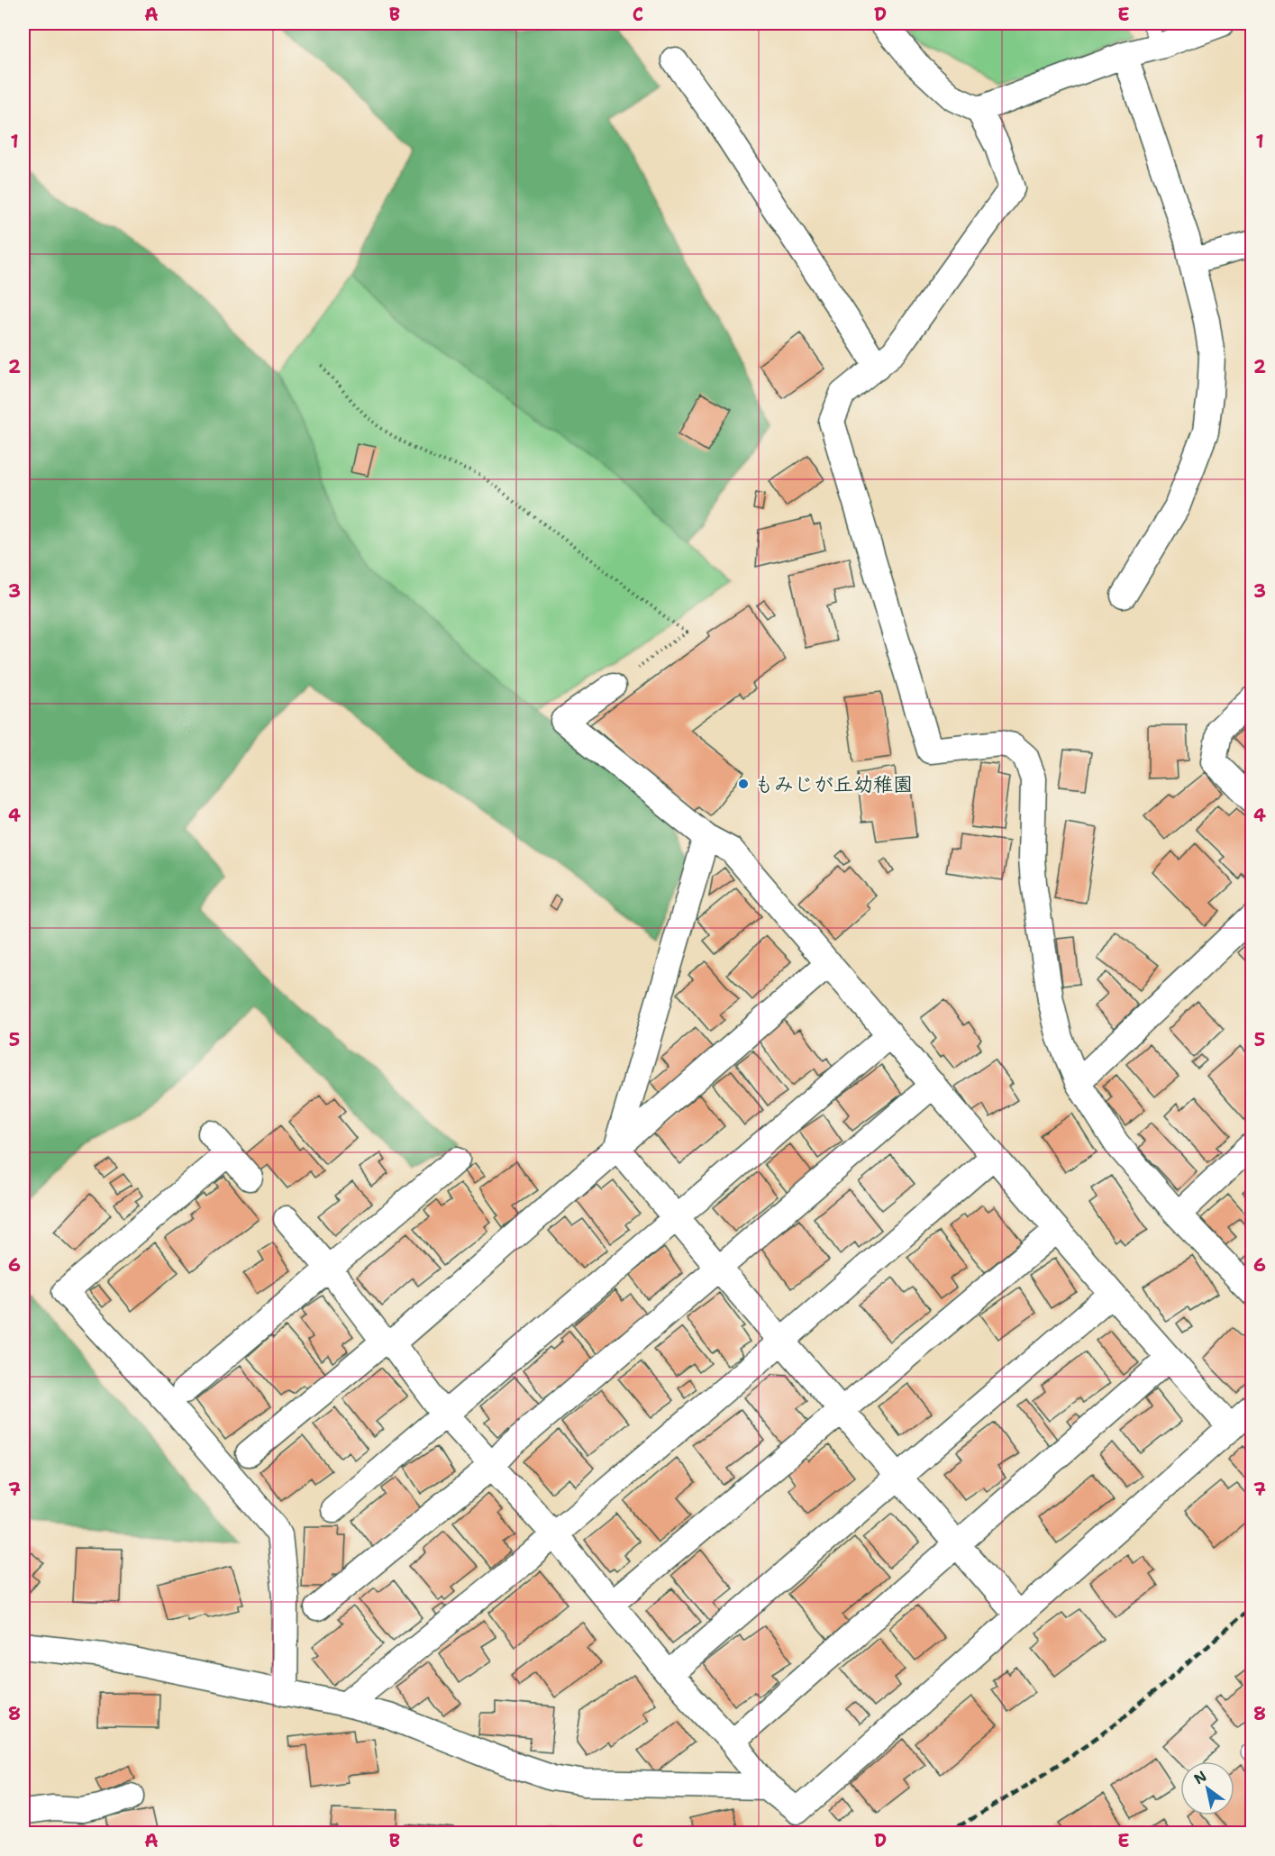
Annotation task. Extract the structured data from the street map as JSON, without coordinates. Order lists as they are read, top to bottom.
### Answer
{
  "places": ["もみじが丘幼稚園"],
  "north": "top left",
  "grid": {
    "columns": [
      "A",
      "B",
      "C",
      "D",
      "E"
    ],
    "rows": [
      "1",
      "2",
      "3",
      "4",
      "5",
      "6",
      "7",
      "8"
    ]
  }
}
